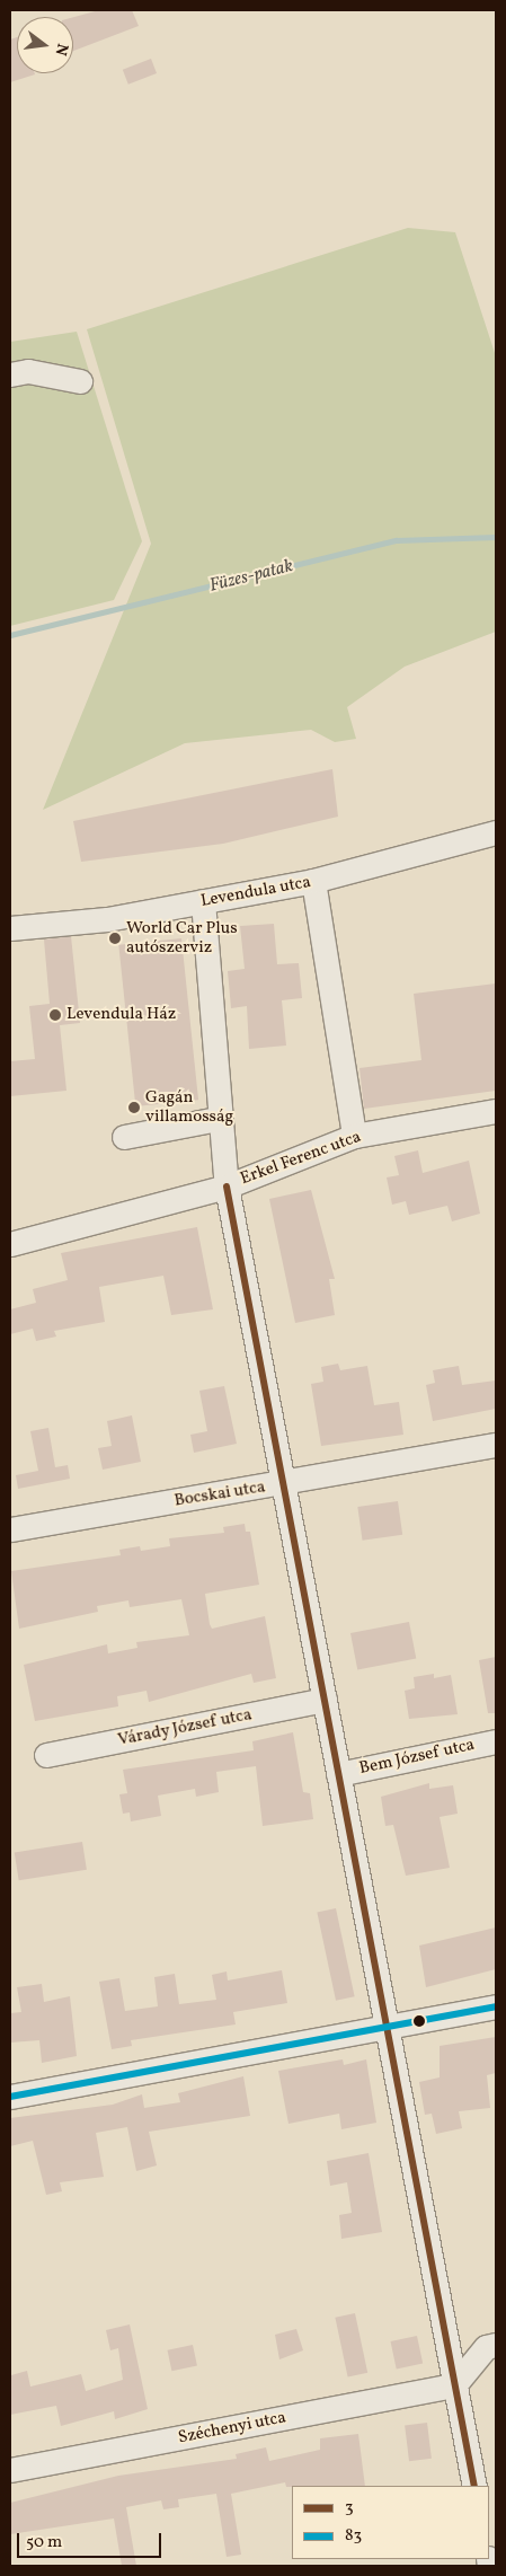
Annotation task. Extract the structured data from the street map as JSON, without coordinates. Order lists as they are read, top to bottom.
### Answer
{
  "streets": {
    "street": [
      "Levendula utca",
      "Erkel Ferenc utca",
      "Bocskai utca",
      "Várady József utca",
      "Bem József utca",
      "Széchenyi utca"
    ]
  },
  "water": ["Füzes-patak"],
  "places": ["World Car Plus autószerviz", "Levendula Ház", "Gagán villamosság"],
  "lines": ["transit line 3", "transit line 83"],
  "legend": ["3", "83"],
  "scale_bar": "50 m",
  "north": "right"
}
